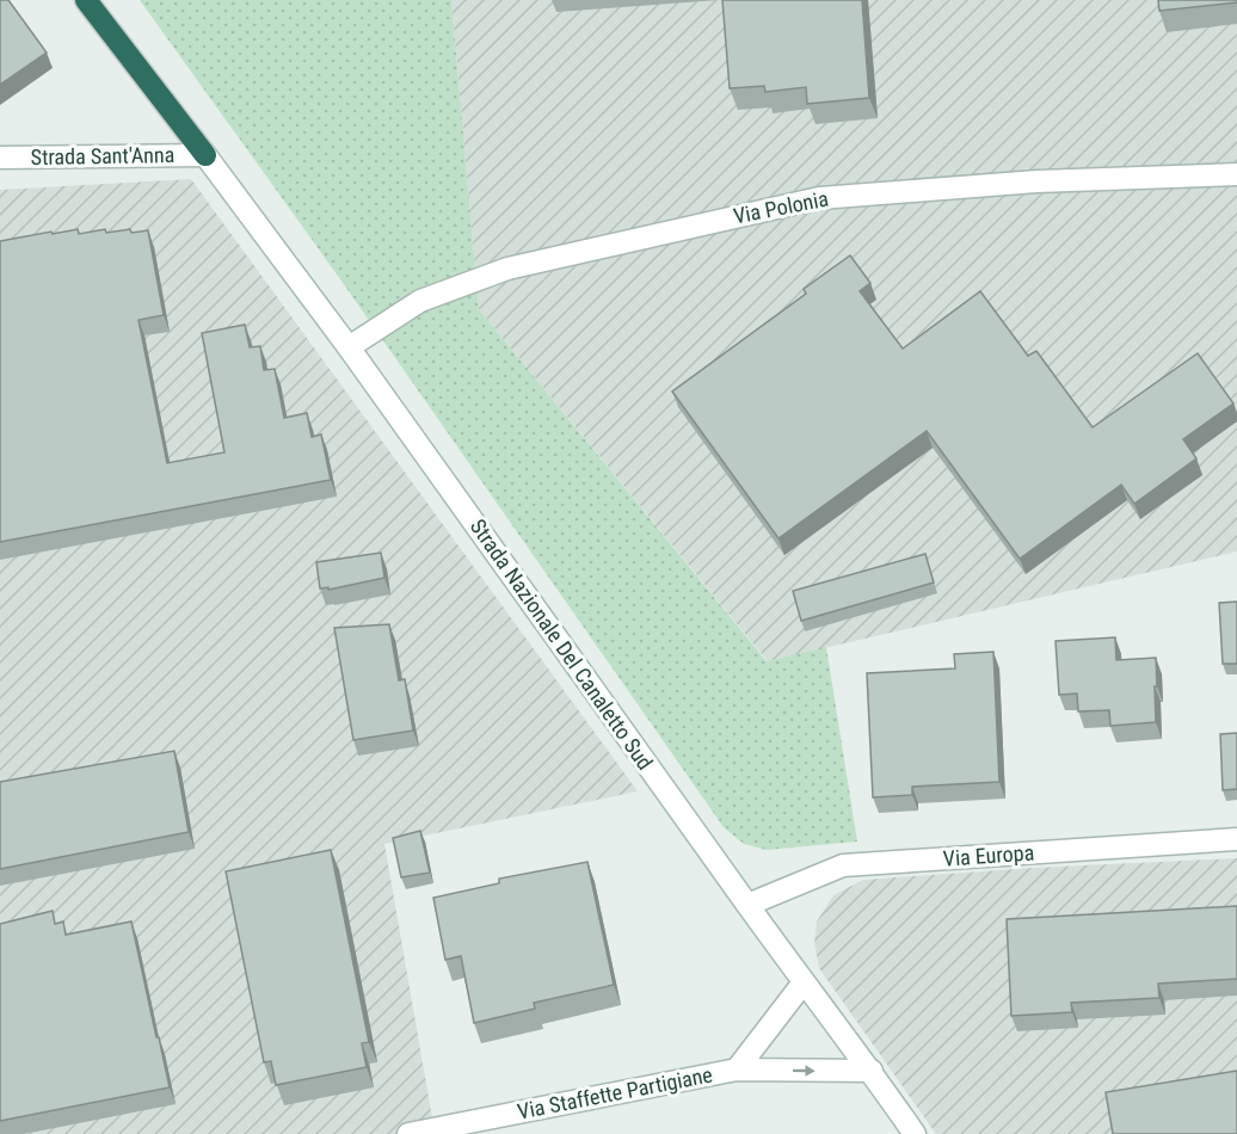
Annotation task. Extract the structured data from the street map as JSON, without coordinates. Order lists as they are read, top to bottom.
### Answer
{
  "streets": {
    "street": [
      "Strada Sant'Anna",
      "Via Polonia",
      "Strada Nazionale Del Canaletto Sud",
      "Via Europa",
      "Via Staffette Partigiane"
    ]
  },
  "crossings": [
    ["Strada Sant'Anna", "Strada Nazionale Del Canaletto Sud"],
    ["Via Polonia", "Strada Nazionale Del Canaletto Sud"],
    ["Strada Nazionale Del Canaletto Sud", "Via Europa"],
    ["Strada Nazionale Del Canaletto Sud", "Via Staffette Partigiane"]
  ]
}
